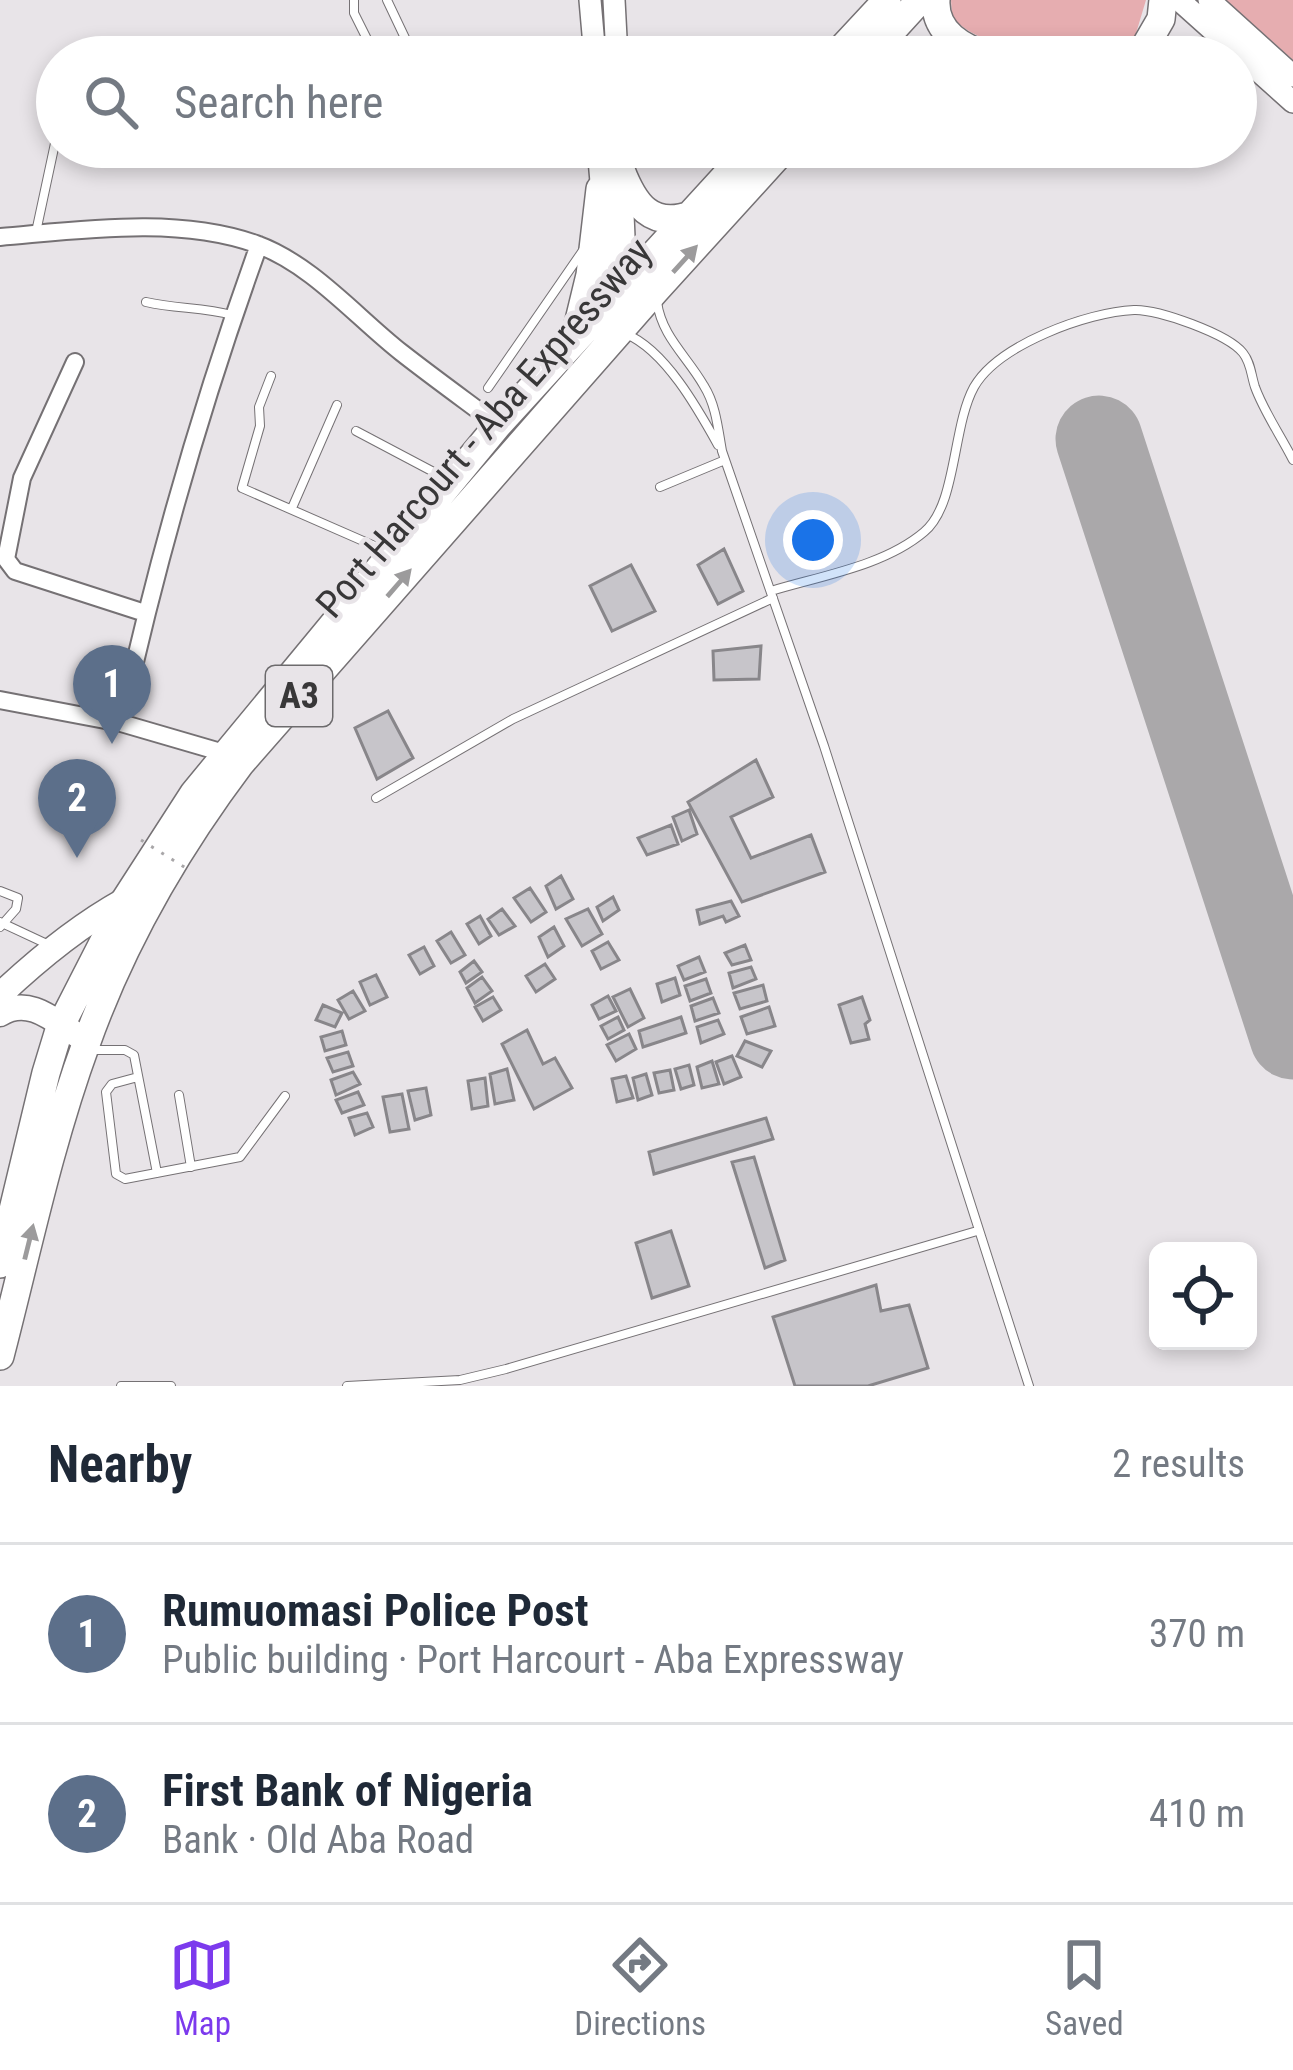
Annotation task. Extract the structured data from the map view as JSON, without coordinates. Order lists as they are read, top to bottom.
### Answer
{
  "streets": {
    "highway": ["Port Harcourt - Aba Expressway", "A3"]
  },
  "page": {
    "search": "Search here",
    "pins": ["1", "2"],
    "heading": ["Nearby", "2 results"],
    "list": [
      {
        "mark": "1",
        "name": "Rumuomasi Police Post",
        "note": "Public building · Port Harcourt - Aba Expressway",
        "value": "370 m"
      },
      {
        "mark": "2",
        "name": "First Bank of Nigeria",
        "note": "Bank · Old Aba Road",
        "value": "410 m"
      }
    ],
    "nav": ["Map", "Directions", "Saved"]
  }
}
